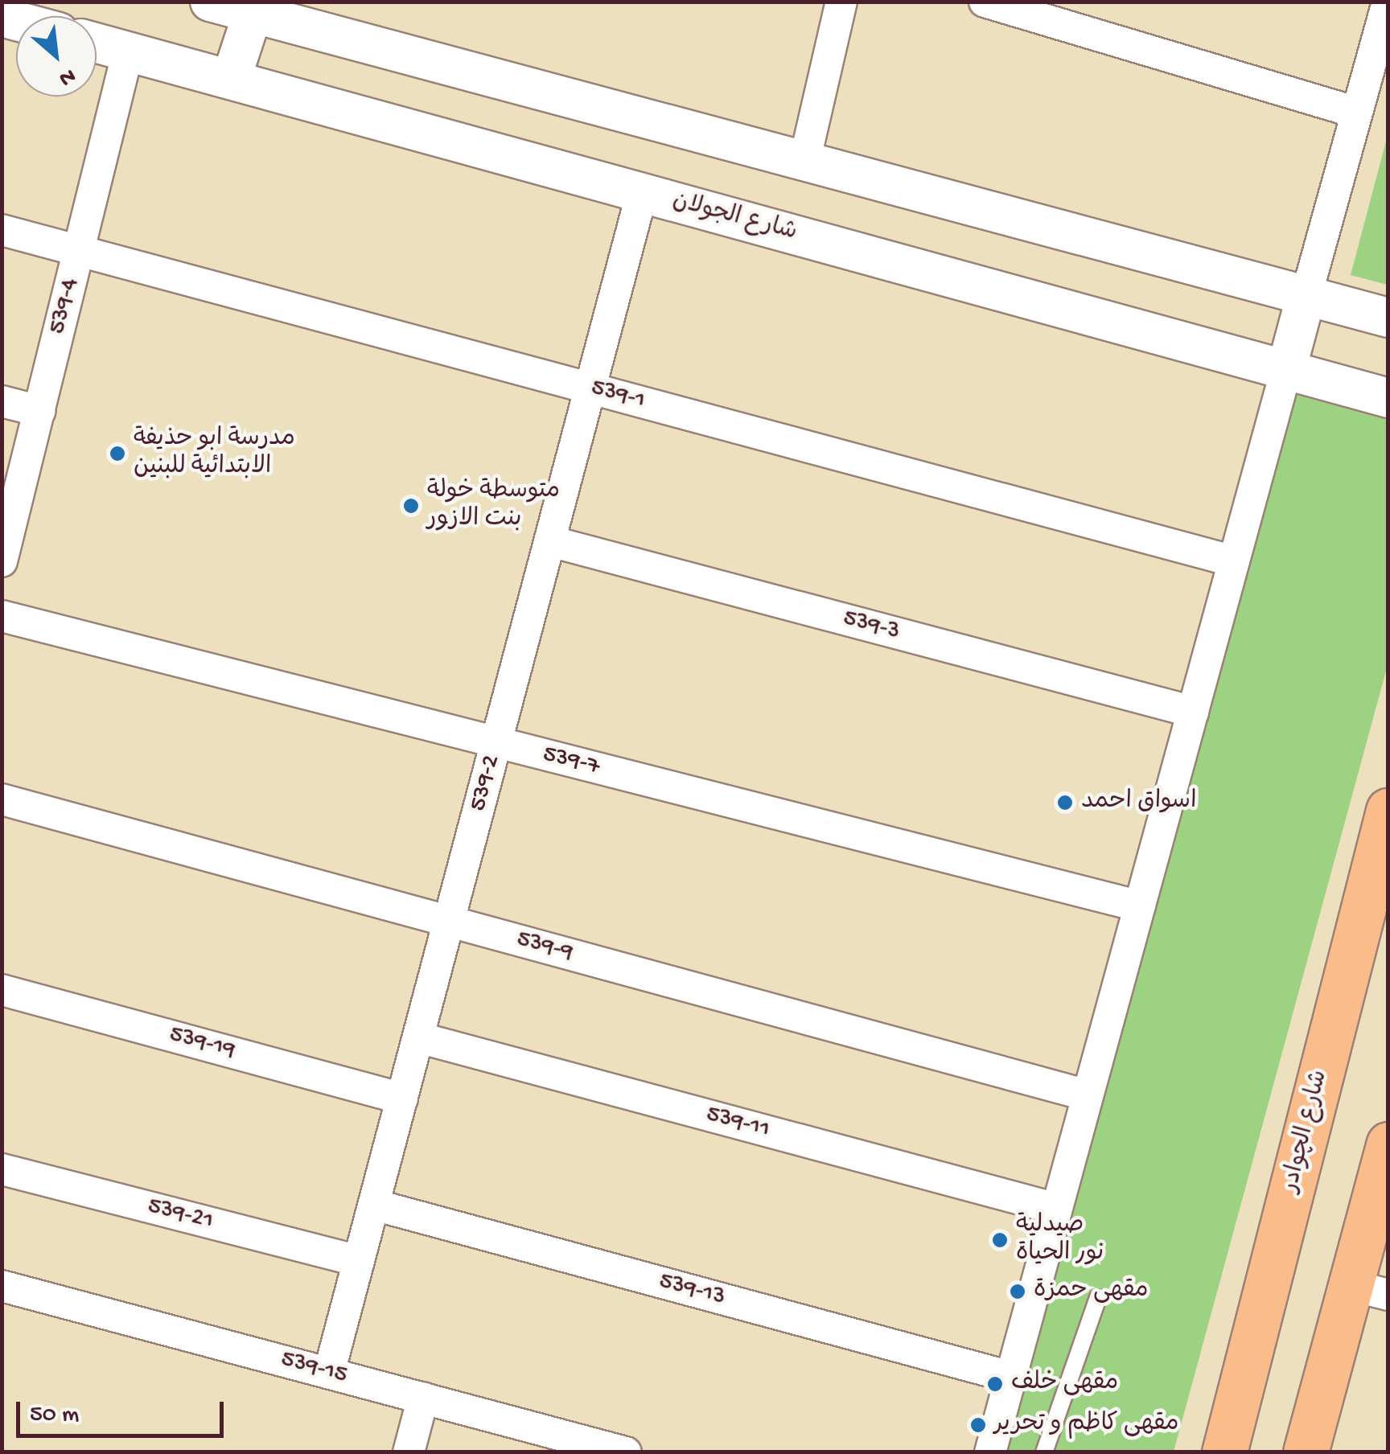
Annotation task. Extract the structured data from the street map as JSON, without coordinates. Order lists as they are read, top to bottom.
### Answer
{
  "streets": {
    "main road": ["شارع الچوادر"],
    "street": [
      "شارع الجولان",
      "539-4",
      "539-1",
      "539-3",
      "539-7",
      "539-2",
      "539-9",
      "539-19",
      "539-11",
      "539-21",
      "539-13",
      "539-15"
    ]
  },
  "crossings": [
    ["شارع الجولان", "539-4"],
    ["شارع الجولان", "539-2"],
    ["539-4", "539-1"],
    ["539-1", "539-2"],
    ["539-3", "539-2"],
    ["539-7", "539-2"],
    ["539-2", "539-9"],
    ["539-2", "539-19"],
    ["539-2", "539-11"],
    ["539-2", "539-21"],
    ["539-2", "539-13"],
    ["539-2", "539-15"]
  ],
  "places": [
    "مدرسة ابو حذيفة الابتدائية للبنين",
    "متوسطة خولة بنت الازور",
    "اسواق احمد",
    "صيدلية نور الحياة",
    "مقهى حمزة",
    "مقهى خلف",
    "مقهى كاظم و تحرير"
  ],
  "scale_bar": "50 m",
  "north": "bottom right"
}
